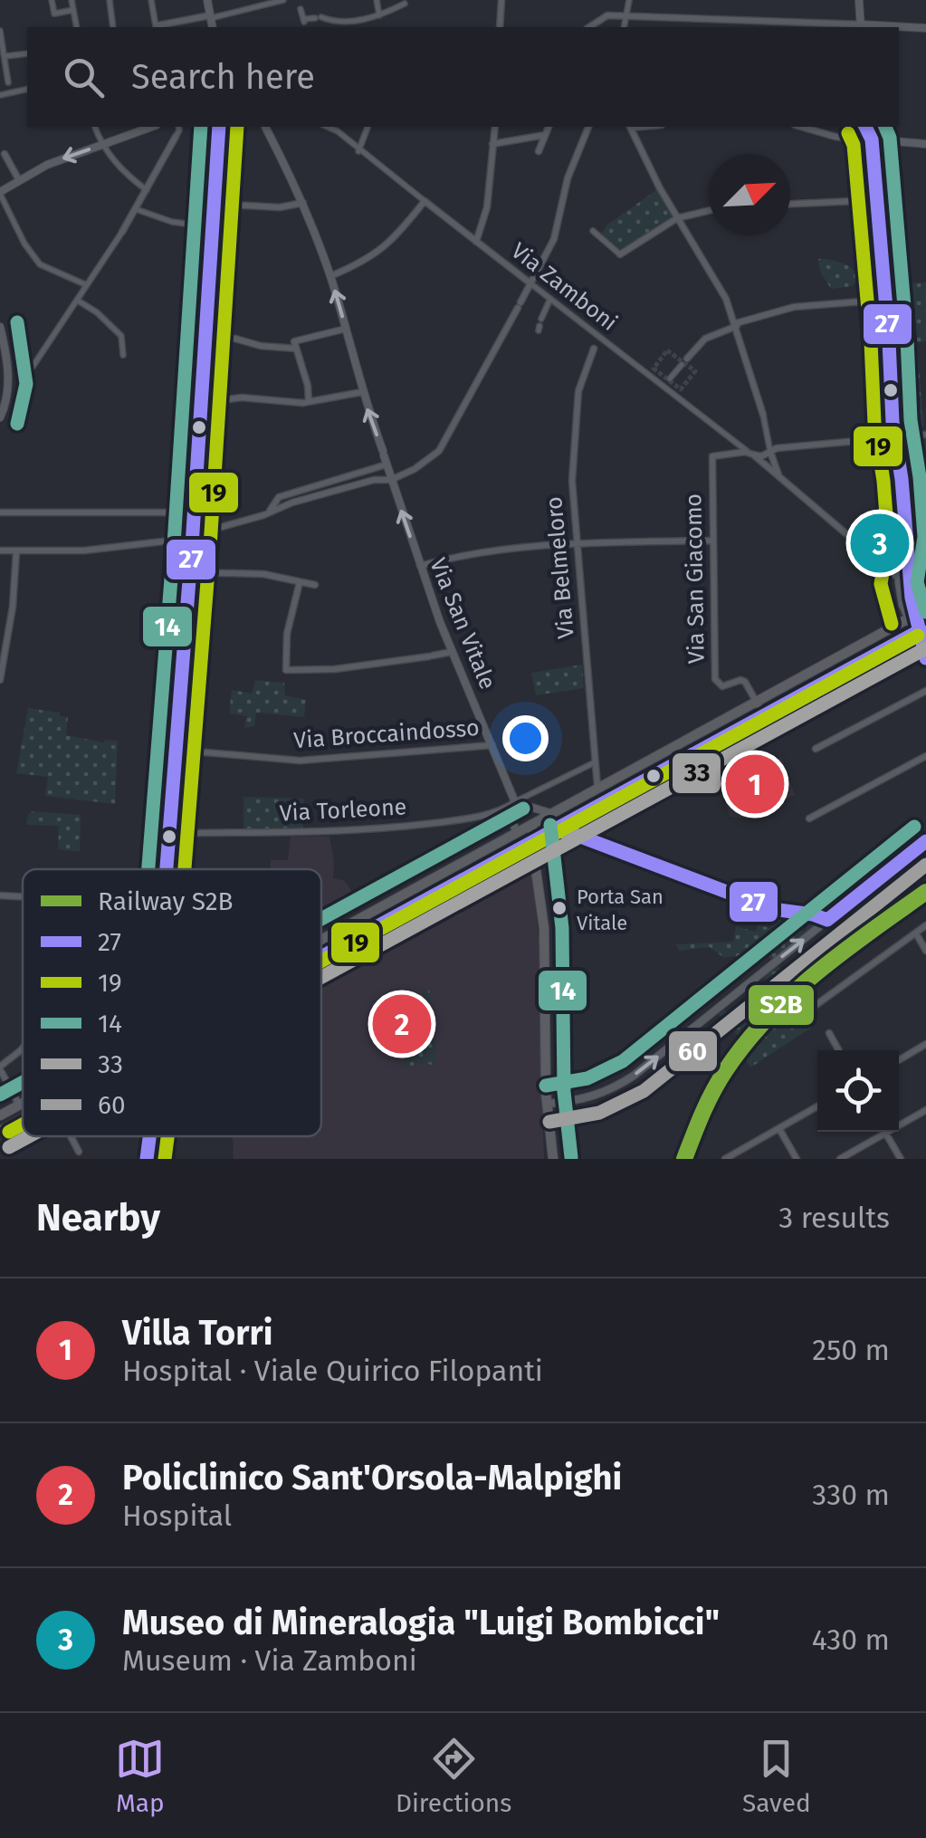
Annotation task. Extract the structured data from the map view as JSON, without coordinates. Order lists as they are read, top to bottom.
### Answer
{
  "streets": {
    "street": [
      "Via Zamboni",
      "Via Belmeloro",
      "Via San Giacomo",
      "Via San Vitale",
      "Via Broccaindosso",
      "Via Torleone"
    ]
  },
  "crossings": [
    ["Via Zamboni", "Via San Giacomo"],
    ["Via San Vitale", "Via Broccaindosso"],
    ["Via San Vitale", "Via Torleone"]
  ],
  "places": ["Porta San Vitale"],
  "lines": [
    "transit line 27",
    "transit line 19",
    "transit line 14",
    "transit line 33",
    "transit line 60",
    "rail line S2B"
  ],
  "legend": [
    "Railway S2B",
    "27",
    "19",
    "14",
    "33",
    "60"
  ],
  "north": "top right",
  "page": {
    "search": "Search here",
    "pins": ["3", "1", "2"],
    "heading": ["Nearby", "3 results"],
    "list": [
      {
        "mark": "1",
        "name": "Villa Torri",
        "note": "Hospital · Viale Quirico Filopanti",
        "value": "250 m"
      },
      {
        "mark": "2",
        "name": "Policlinico Sant'Orsola-Malpighi",
        "note": "Hospital",
        "value": "330 m"
      },
      {
        "mark": "3",
        "name": "Museo di Mineralogia \"Luigi Bombicci\"",
        "note": "Museum · Via Zamboni",
        "value": "430 m"
      }
    ],
    "nav": ["Map", "Directions", "Saved"]
  }
}
